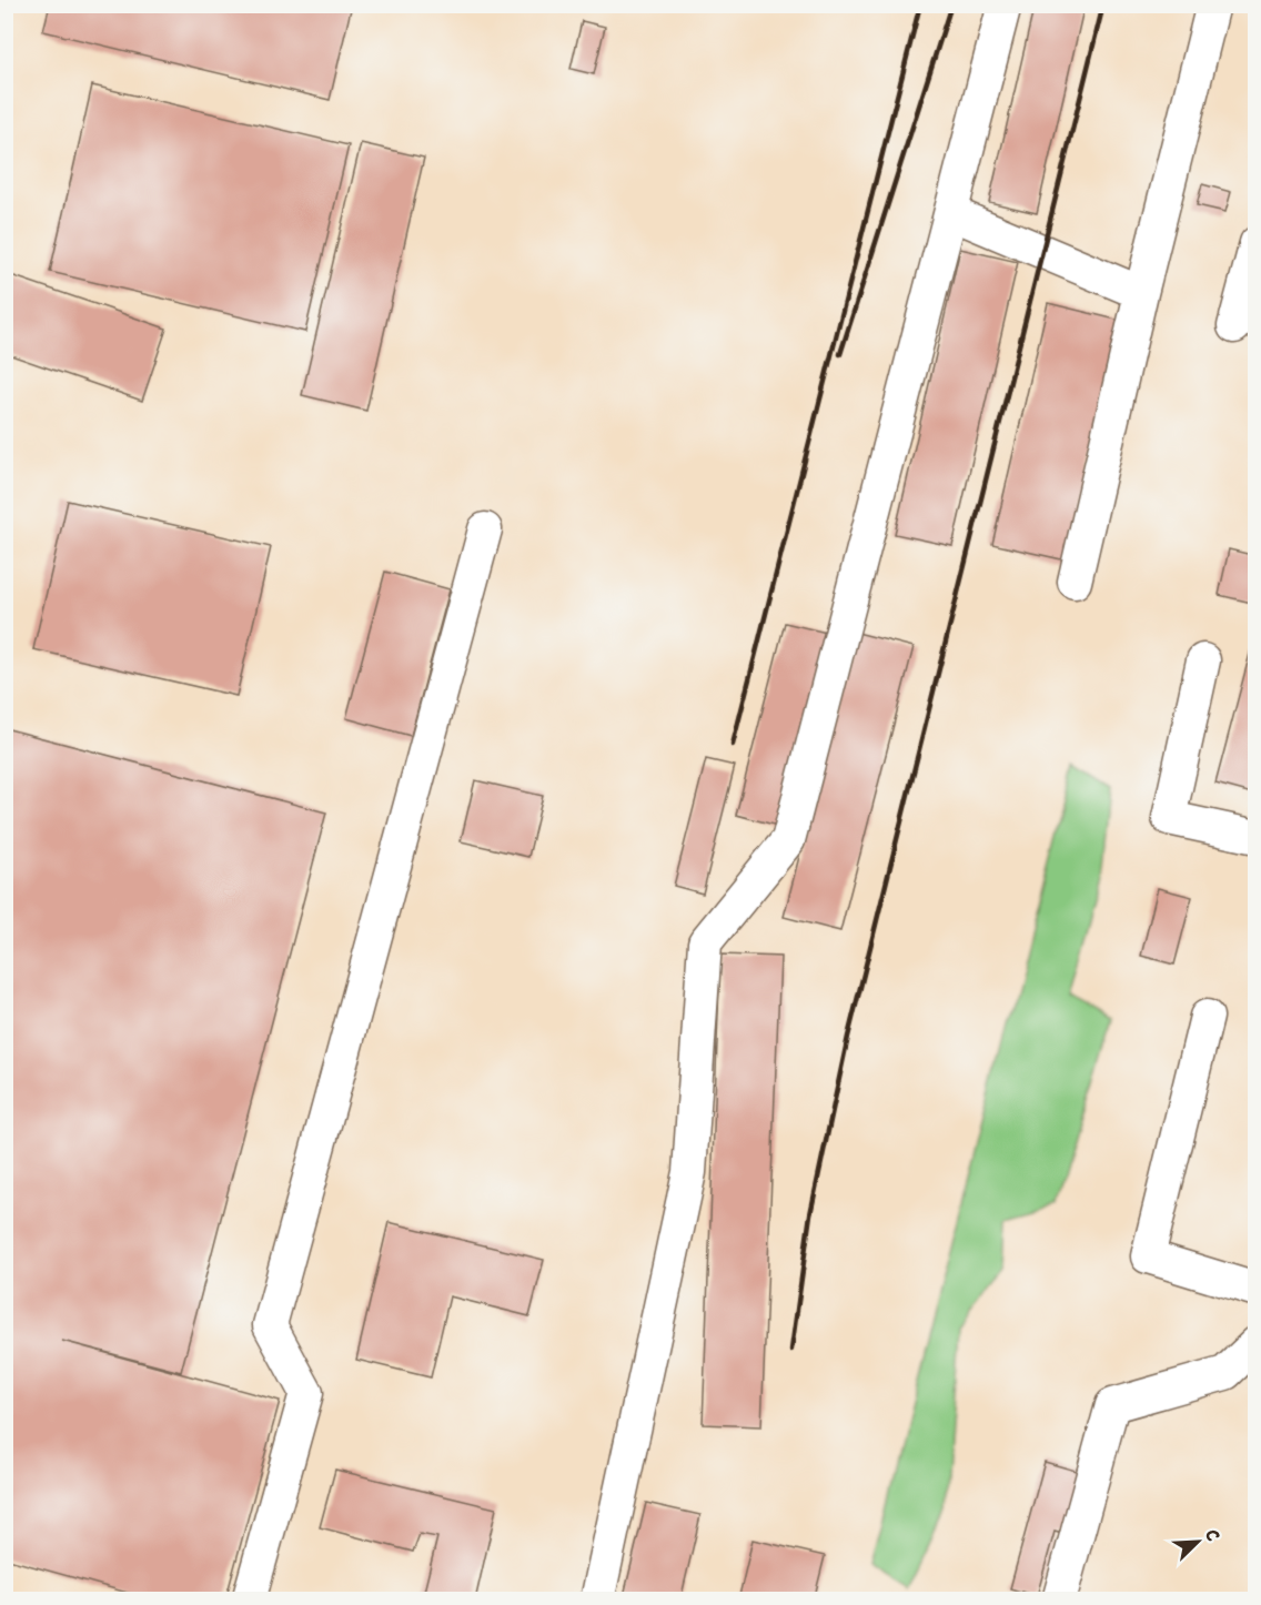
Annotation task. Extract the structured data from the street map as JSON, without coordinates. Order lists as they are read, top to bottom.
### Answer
{
  "north": "top right"
}
